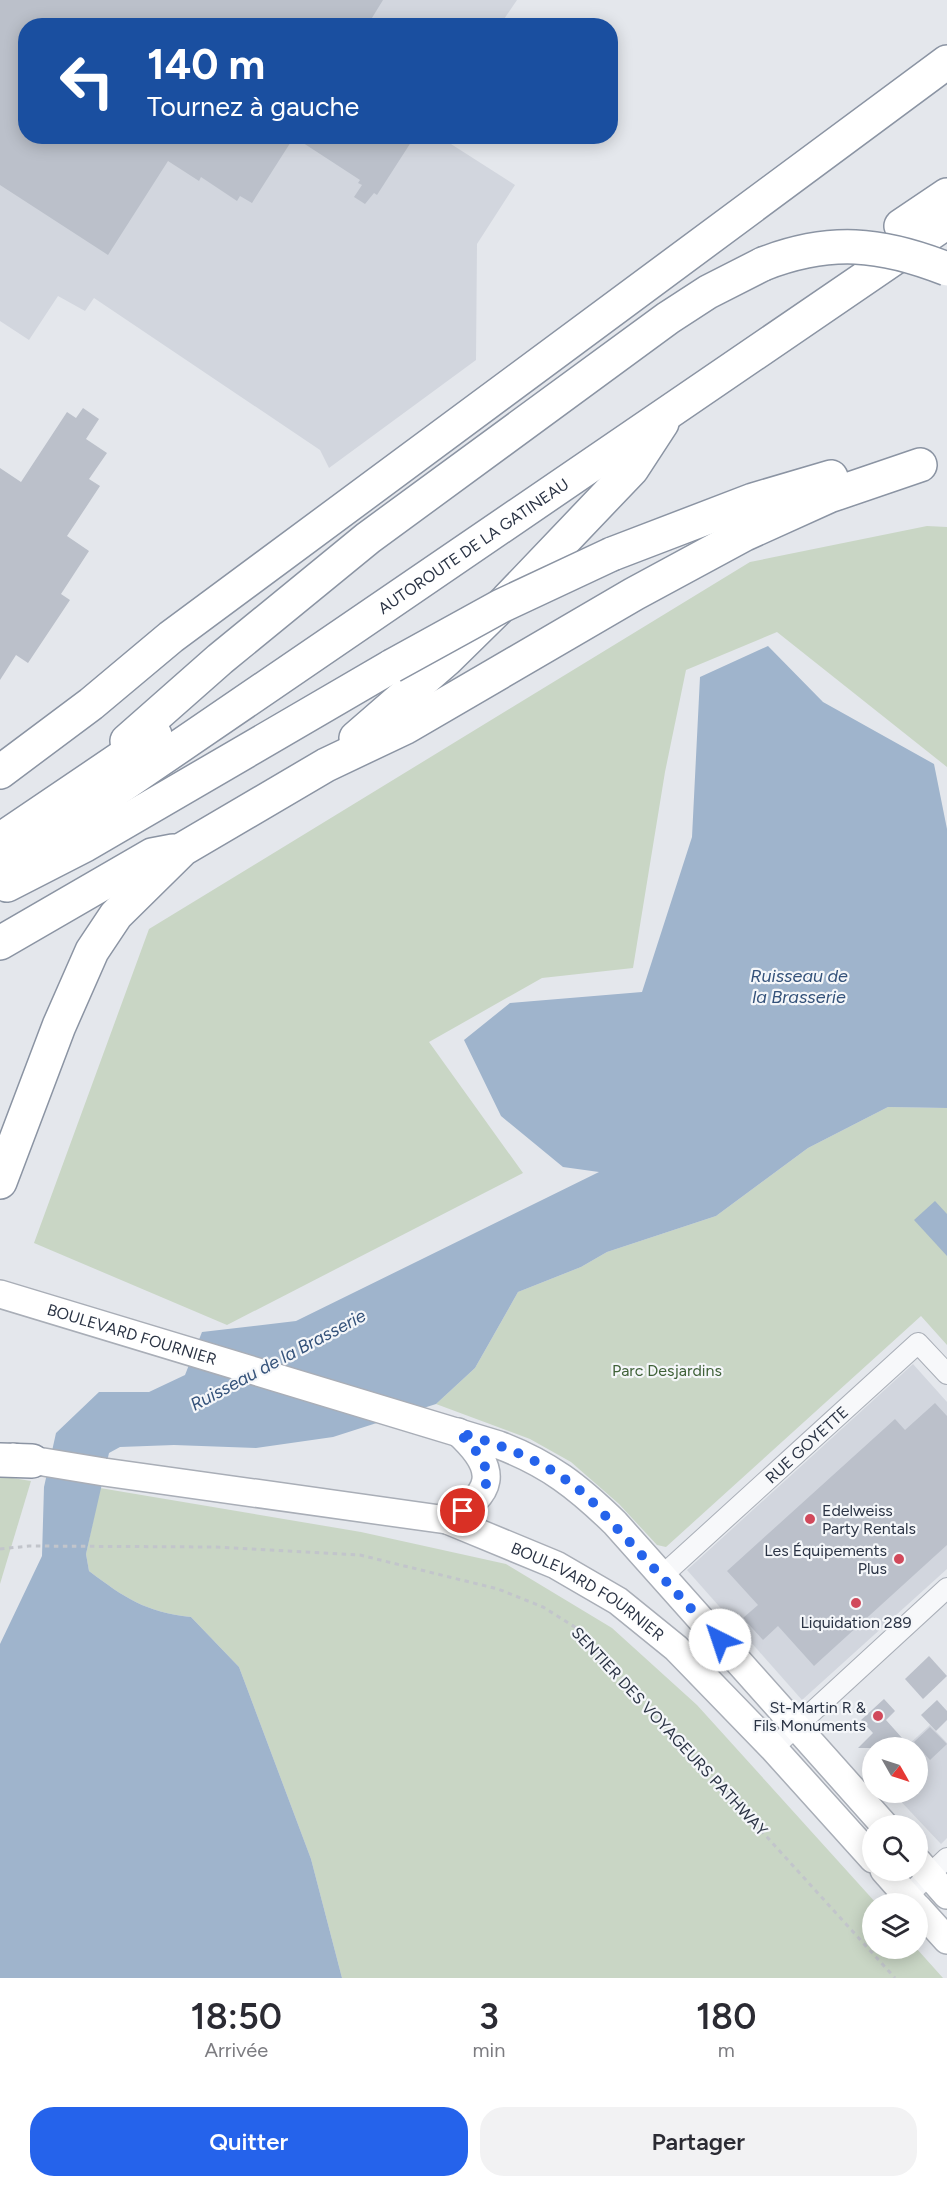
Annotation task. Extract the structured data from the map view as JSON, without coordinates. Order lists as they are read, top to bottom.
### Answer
{
  "streets": {
    "highway": ["AUTOROUTE DE LA GATINEAU"],
    "main road": ["BOULEVARD FOURNIER"],
    "street": ["RUE GOYETTE"],
    "path": ["SENTIER DES VOYAGEURS PATHWAY"]
  },
  "crossings": [
    ["BOULEVARD FOURNIER", "RUE GOYETTE"]
  ],
  "water": ["Ruisseau de la Brasserie"],
  "parks": ["Parc Desjardins"],
  "places": [
    "Edelweiss Party Rentals",
    "Les Équipements Plus",
    "Liquidation 289",
    "St-Martin R & Fils Monuments"
  ],
  "north": "bottom right",
  "page": {
    "turn": ["140 m", "Tournez à gauche"],
    "eta": [
      "18:50",
      "Arrivée",
      "3",
      "min",
      "180",
      "m"
    ],
    "buttons": ["Quitter", "Partager"]
  }
}
